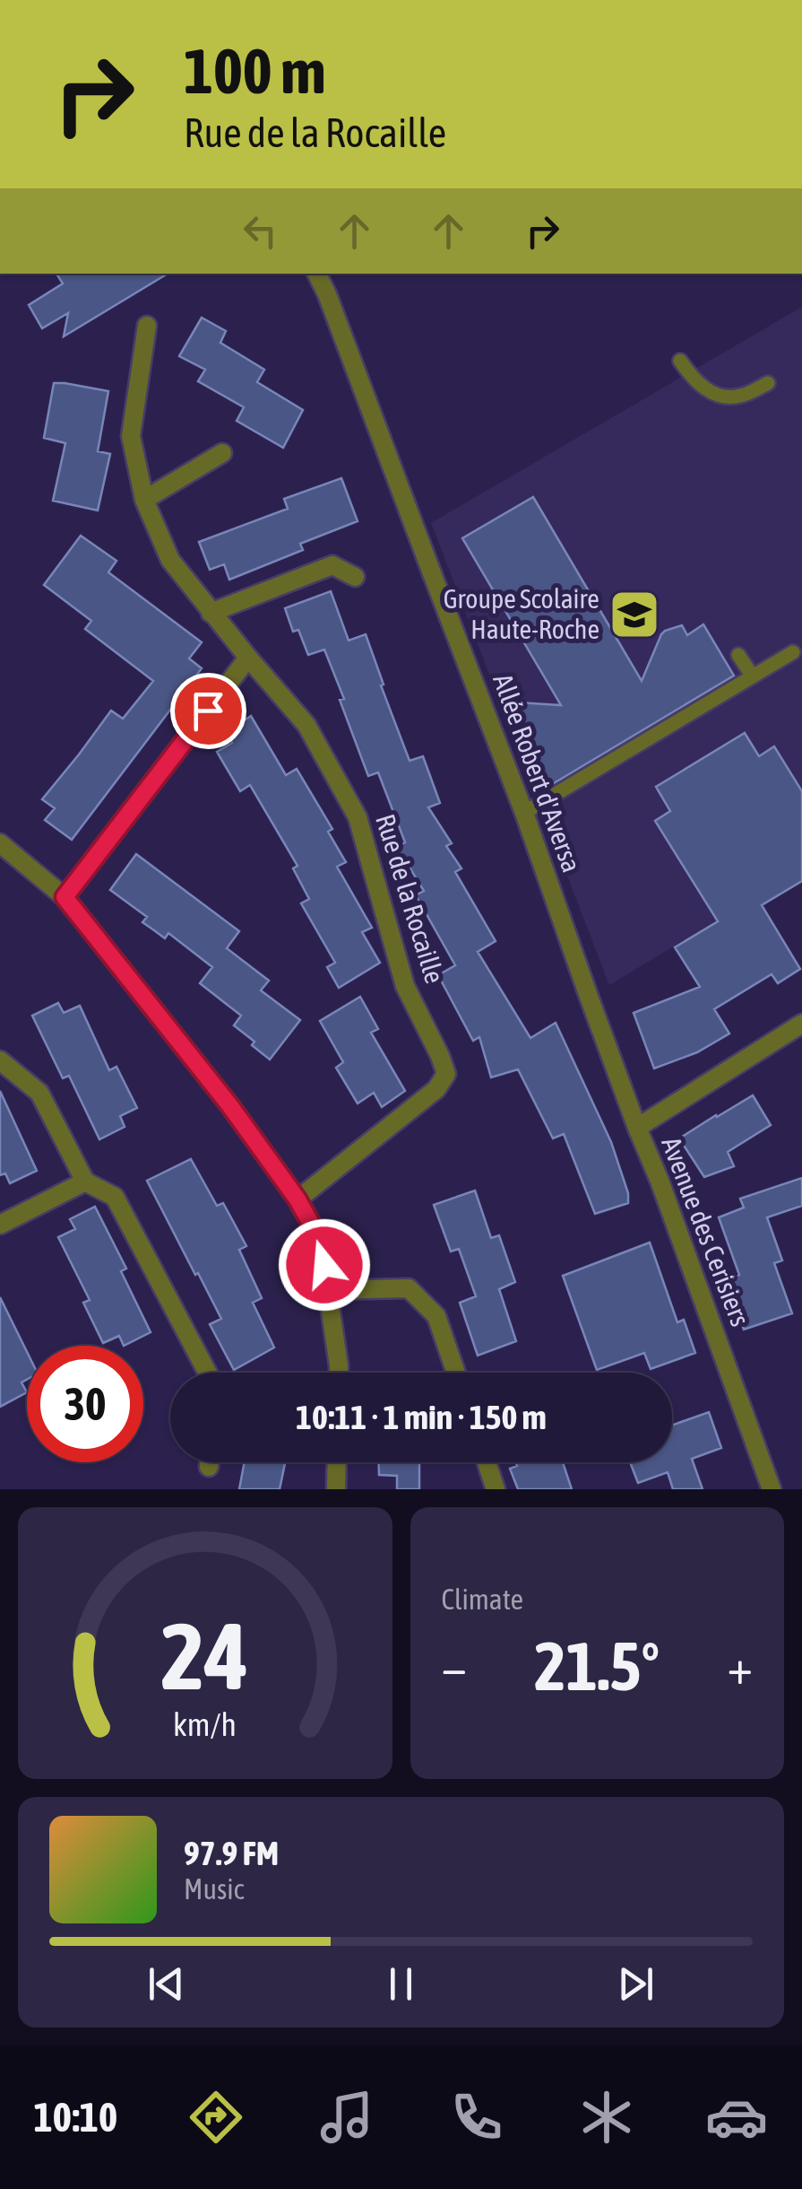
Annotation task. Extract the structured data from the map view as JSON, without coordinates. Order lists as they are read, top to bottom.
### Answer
{
  "streets": {
    "street": ["Allée Robert d'Aversa", "Rue de la Rocaille", "Avenue des Cerisiers"]
  },
  "crossings": [
    ["Allée Robert d'Aversa", "Avenue des Cerisiers"]
  ],
  "places": {
    "school or university": ["Groupe Scolaire Haute-Roche"]
  },
  "page": {
    "turn": ["100 m", "Rue de la Rocaille"],
    "limit": "30",
    "trip": "10:11 · 1 min · 150 m",
    "tile": "Climate",
    "heat": ["−", "21.5°", "+"],
    "song": ["97.9 FM", "Music"],
    "tabs": "10:10",
    "gauge": ["24", "km/h"]
  }
}
